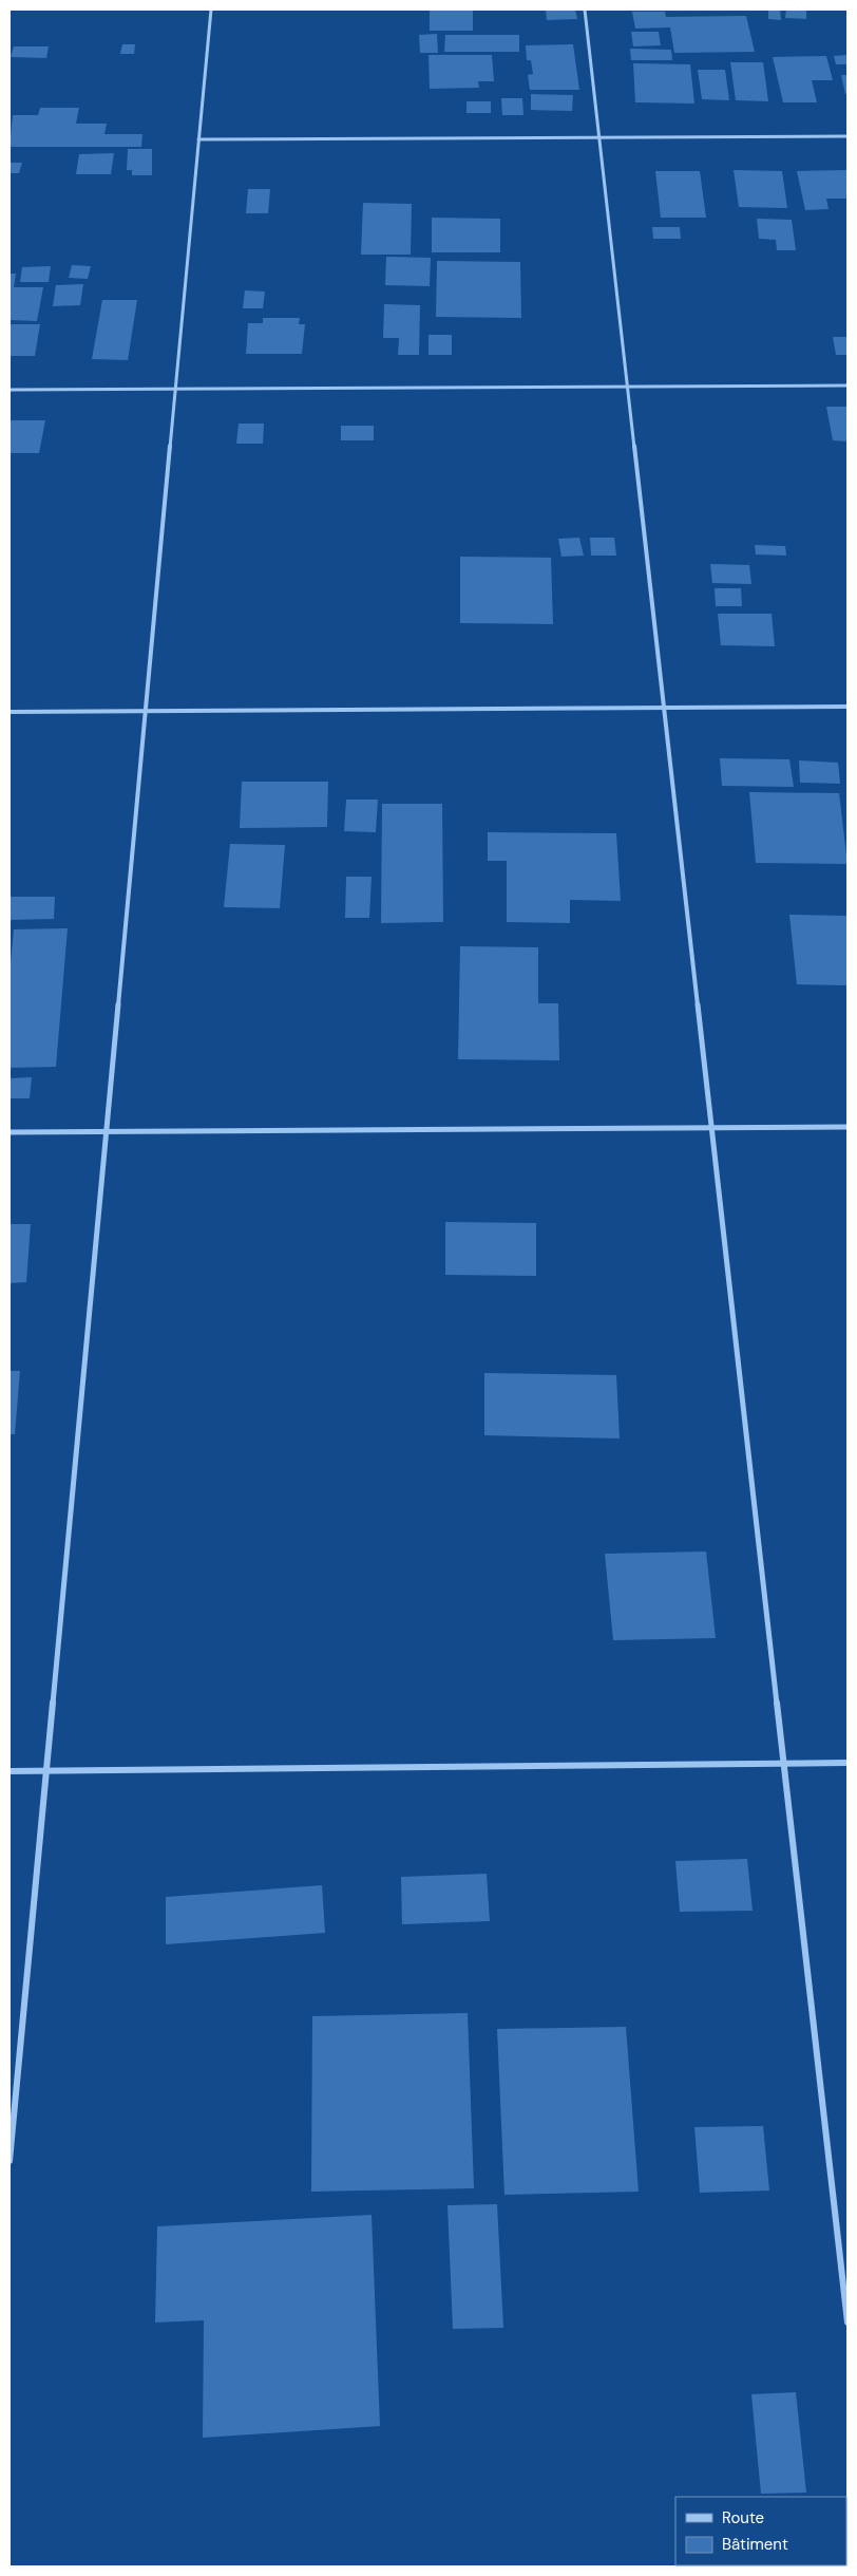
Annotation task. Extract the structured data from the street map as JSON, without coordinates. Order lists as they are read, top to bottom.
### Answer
{
  "legend": ["Route", "Bâtiment"]
}
